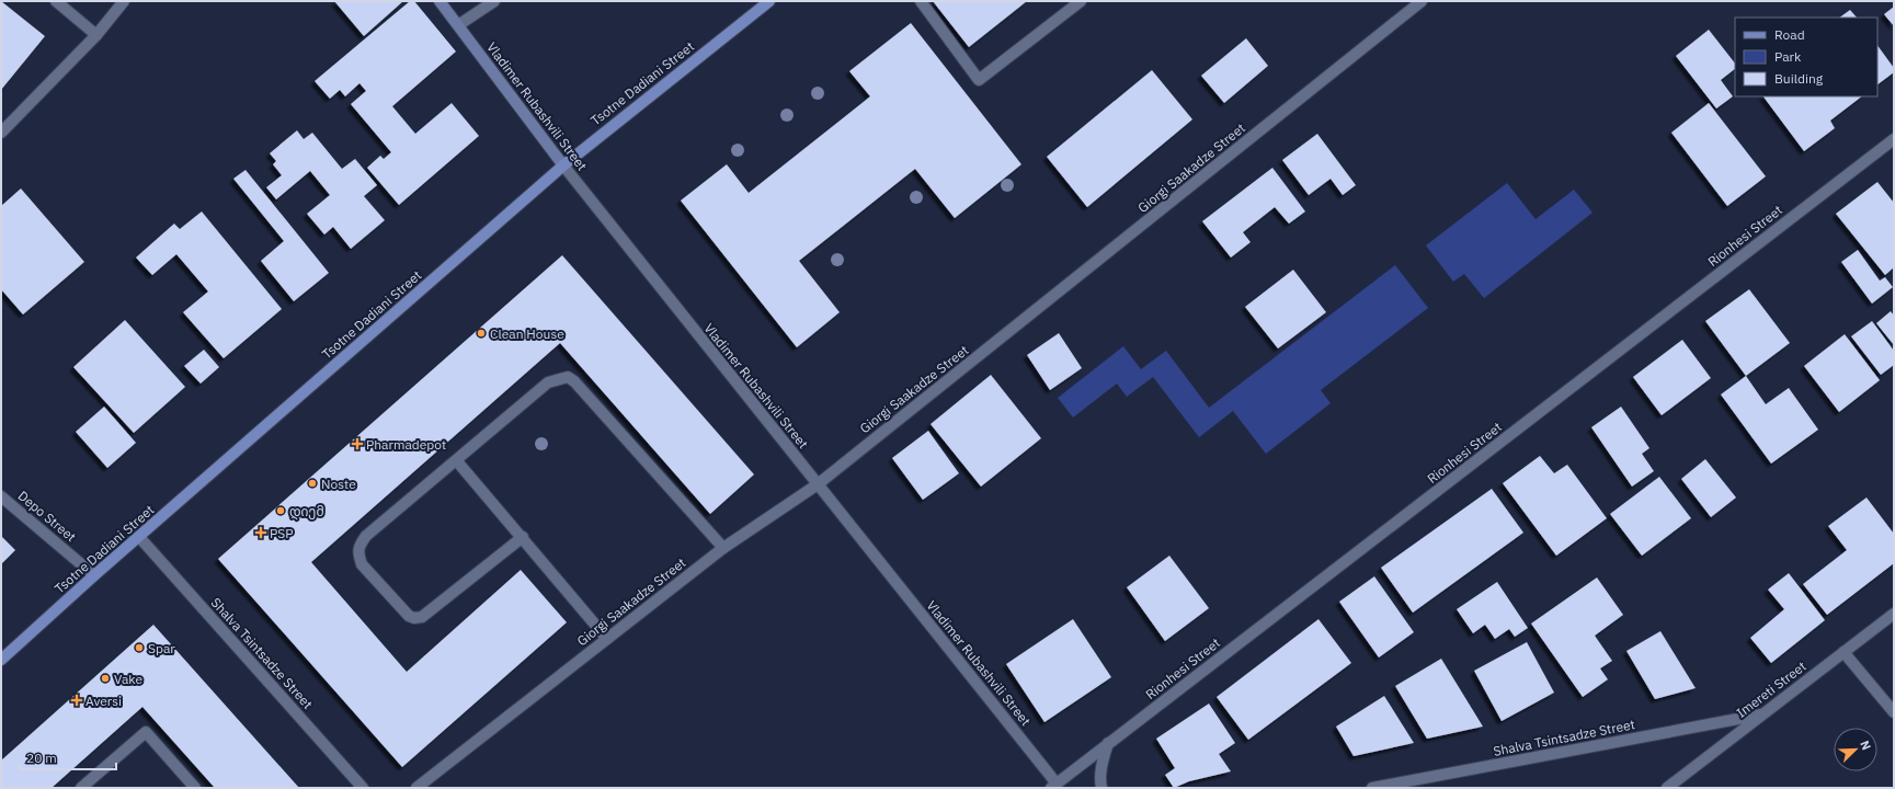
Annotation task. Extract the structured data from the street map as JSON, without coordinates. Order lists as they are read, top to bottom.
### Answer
{
  "streets": {
    "main road": ["Tsotne Dadiani Street"],
    "street": [
      "Vladimer Rubashvili Street",
      "Giorgi Saakadze Street",
      "Rionhesi Street",
      "Depo Street",
      "Shalva Tsintsadze Street",
      "Imereti Street"
    ]
  },
  "crossings": [
    ["Tsotne Dadiani Street", "Vladimer Rubashvili Street"],
    ["Tsotne Dadiani Street", "Depo Street"],
    ["Tsotne Dadiani Street", "Shalva Tsintsadze Street"],
    ["Vladimer Rubashvili Street", "Giorgi Saakadze Street"],
    ["Vladimer Rubashvili Street", "Rionhesi Street"],
    ["Shalva Tsintsadze Street", "Imereti Street"]
  ],
  "places": {
    "other": [
      "Clean House",
      "Noste",
      "დიემ",
      "Spar",
      "Vake"
    ],
    "health": ["Pharmadepot", "PSP", "Aversi"]
  },
  "legend": ["Road", "Park", "Building"],
  "scale_bar": "20 m",
  "north": "top right"
}
